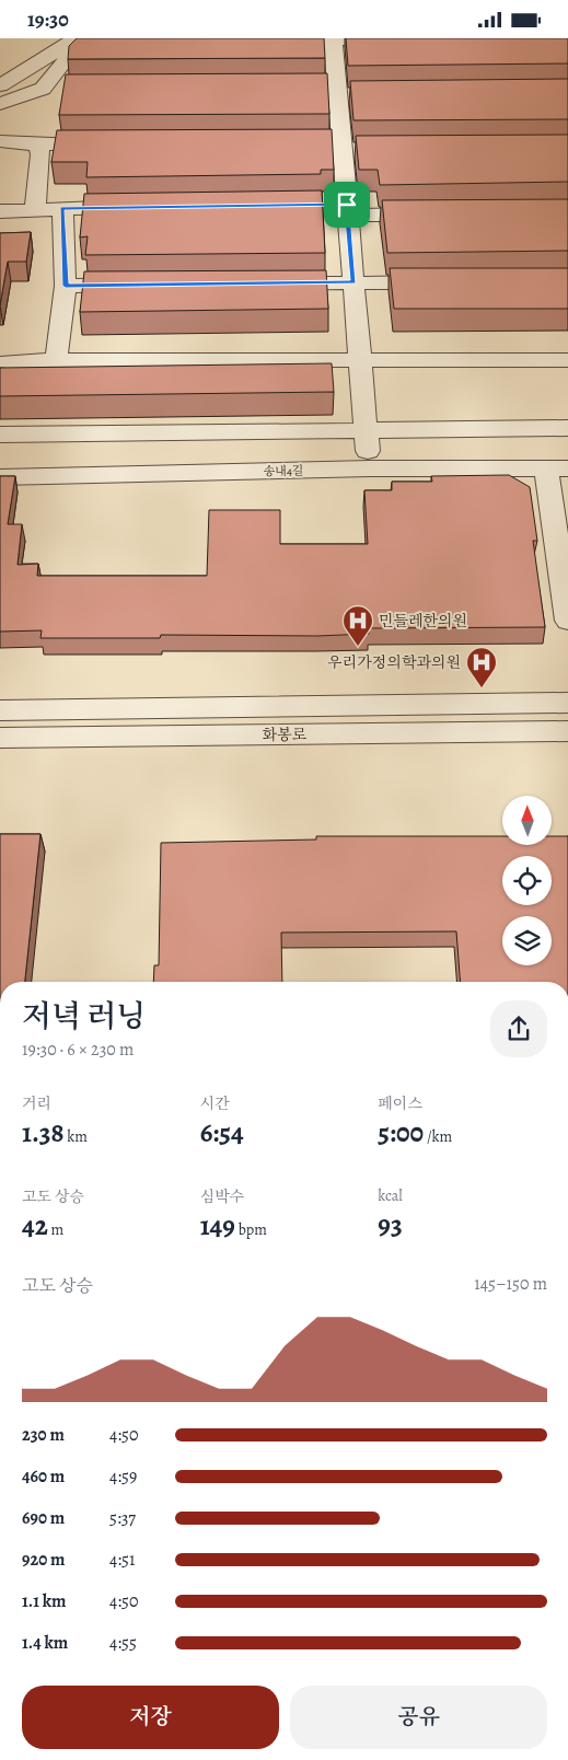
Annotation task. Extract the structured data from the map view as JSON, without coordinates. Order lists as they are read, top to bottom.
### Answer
{
  "streets": {
    "street": ["송내4길", "화봉로"]
  },
  "places": {
    "hospital": ["민들레한의원", "우리가정의학과의원"]
  },
  "north": "top",
  "page": {
    "status": "19:30",
    "heading": ["저녁 러닝", "19:30 · 6 × 230 m"],
    "stats": [
      ["거리", "1.38 km"],
      ["시간", "6:54"],
      ["페이스", "5:00 /km"],
      ["고도 상승", "42 m"],
      ["심박수", "149 bpm"],
      ["kcal", "93"]
    ],
    "chart": ["고도 상승", "145–150 m"],
    "list": [
      {
        "name": "230 m",
        "note": "4:50"
      },
      {
        "name": "460 m",
        "note": "4:59"
      },
      {
        "name": "690 m",
        "note": "5:37"
      },
      {
        "name": "920 m",
        "note": "4:51"
      },
      {
        "name": "1.1 km",
        "note": "4:50"
      },
      {
        "name": "1.4 km",
        "note": "4:55"
      }
    ],
    "buttons": ["저장", "공유"]
  }
}
